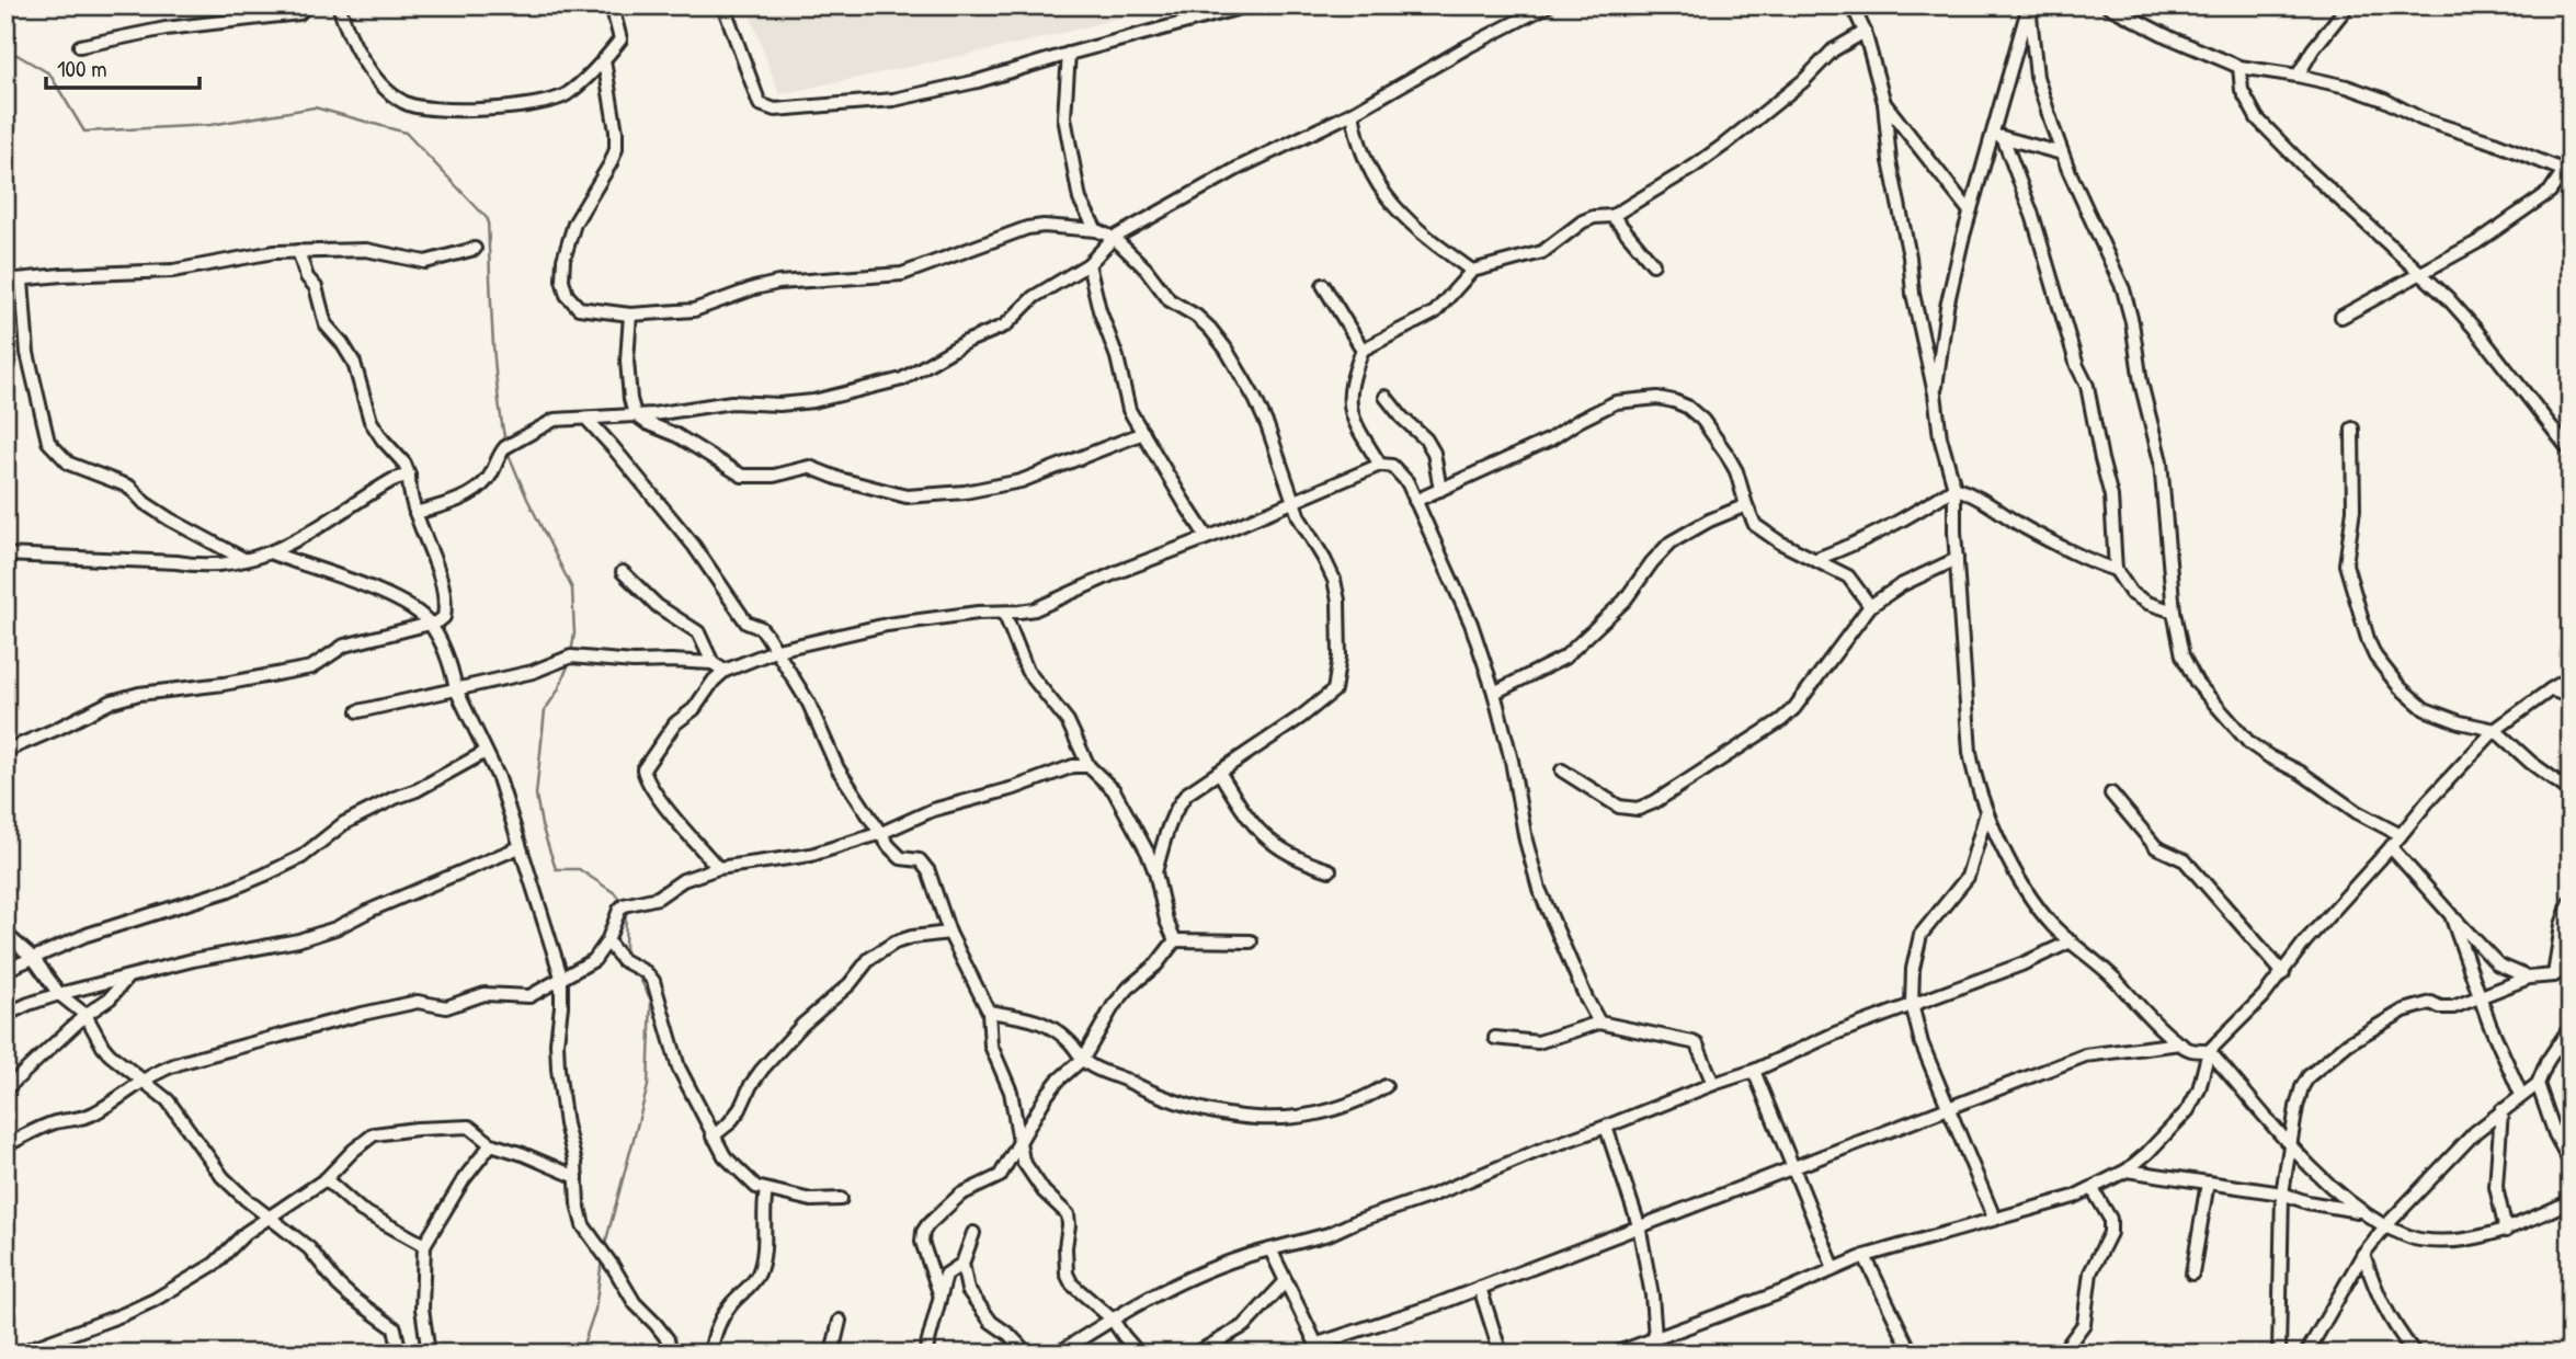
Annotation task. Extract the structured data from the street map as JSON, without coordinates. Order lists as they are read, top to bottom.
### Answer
{
  "scale_bar": "100 m"
}
